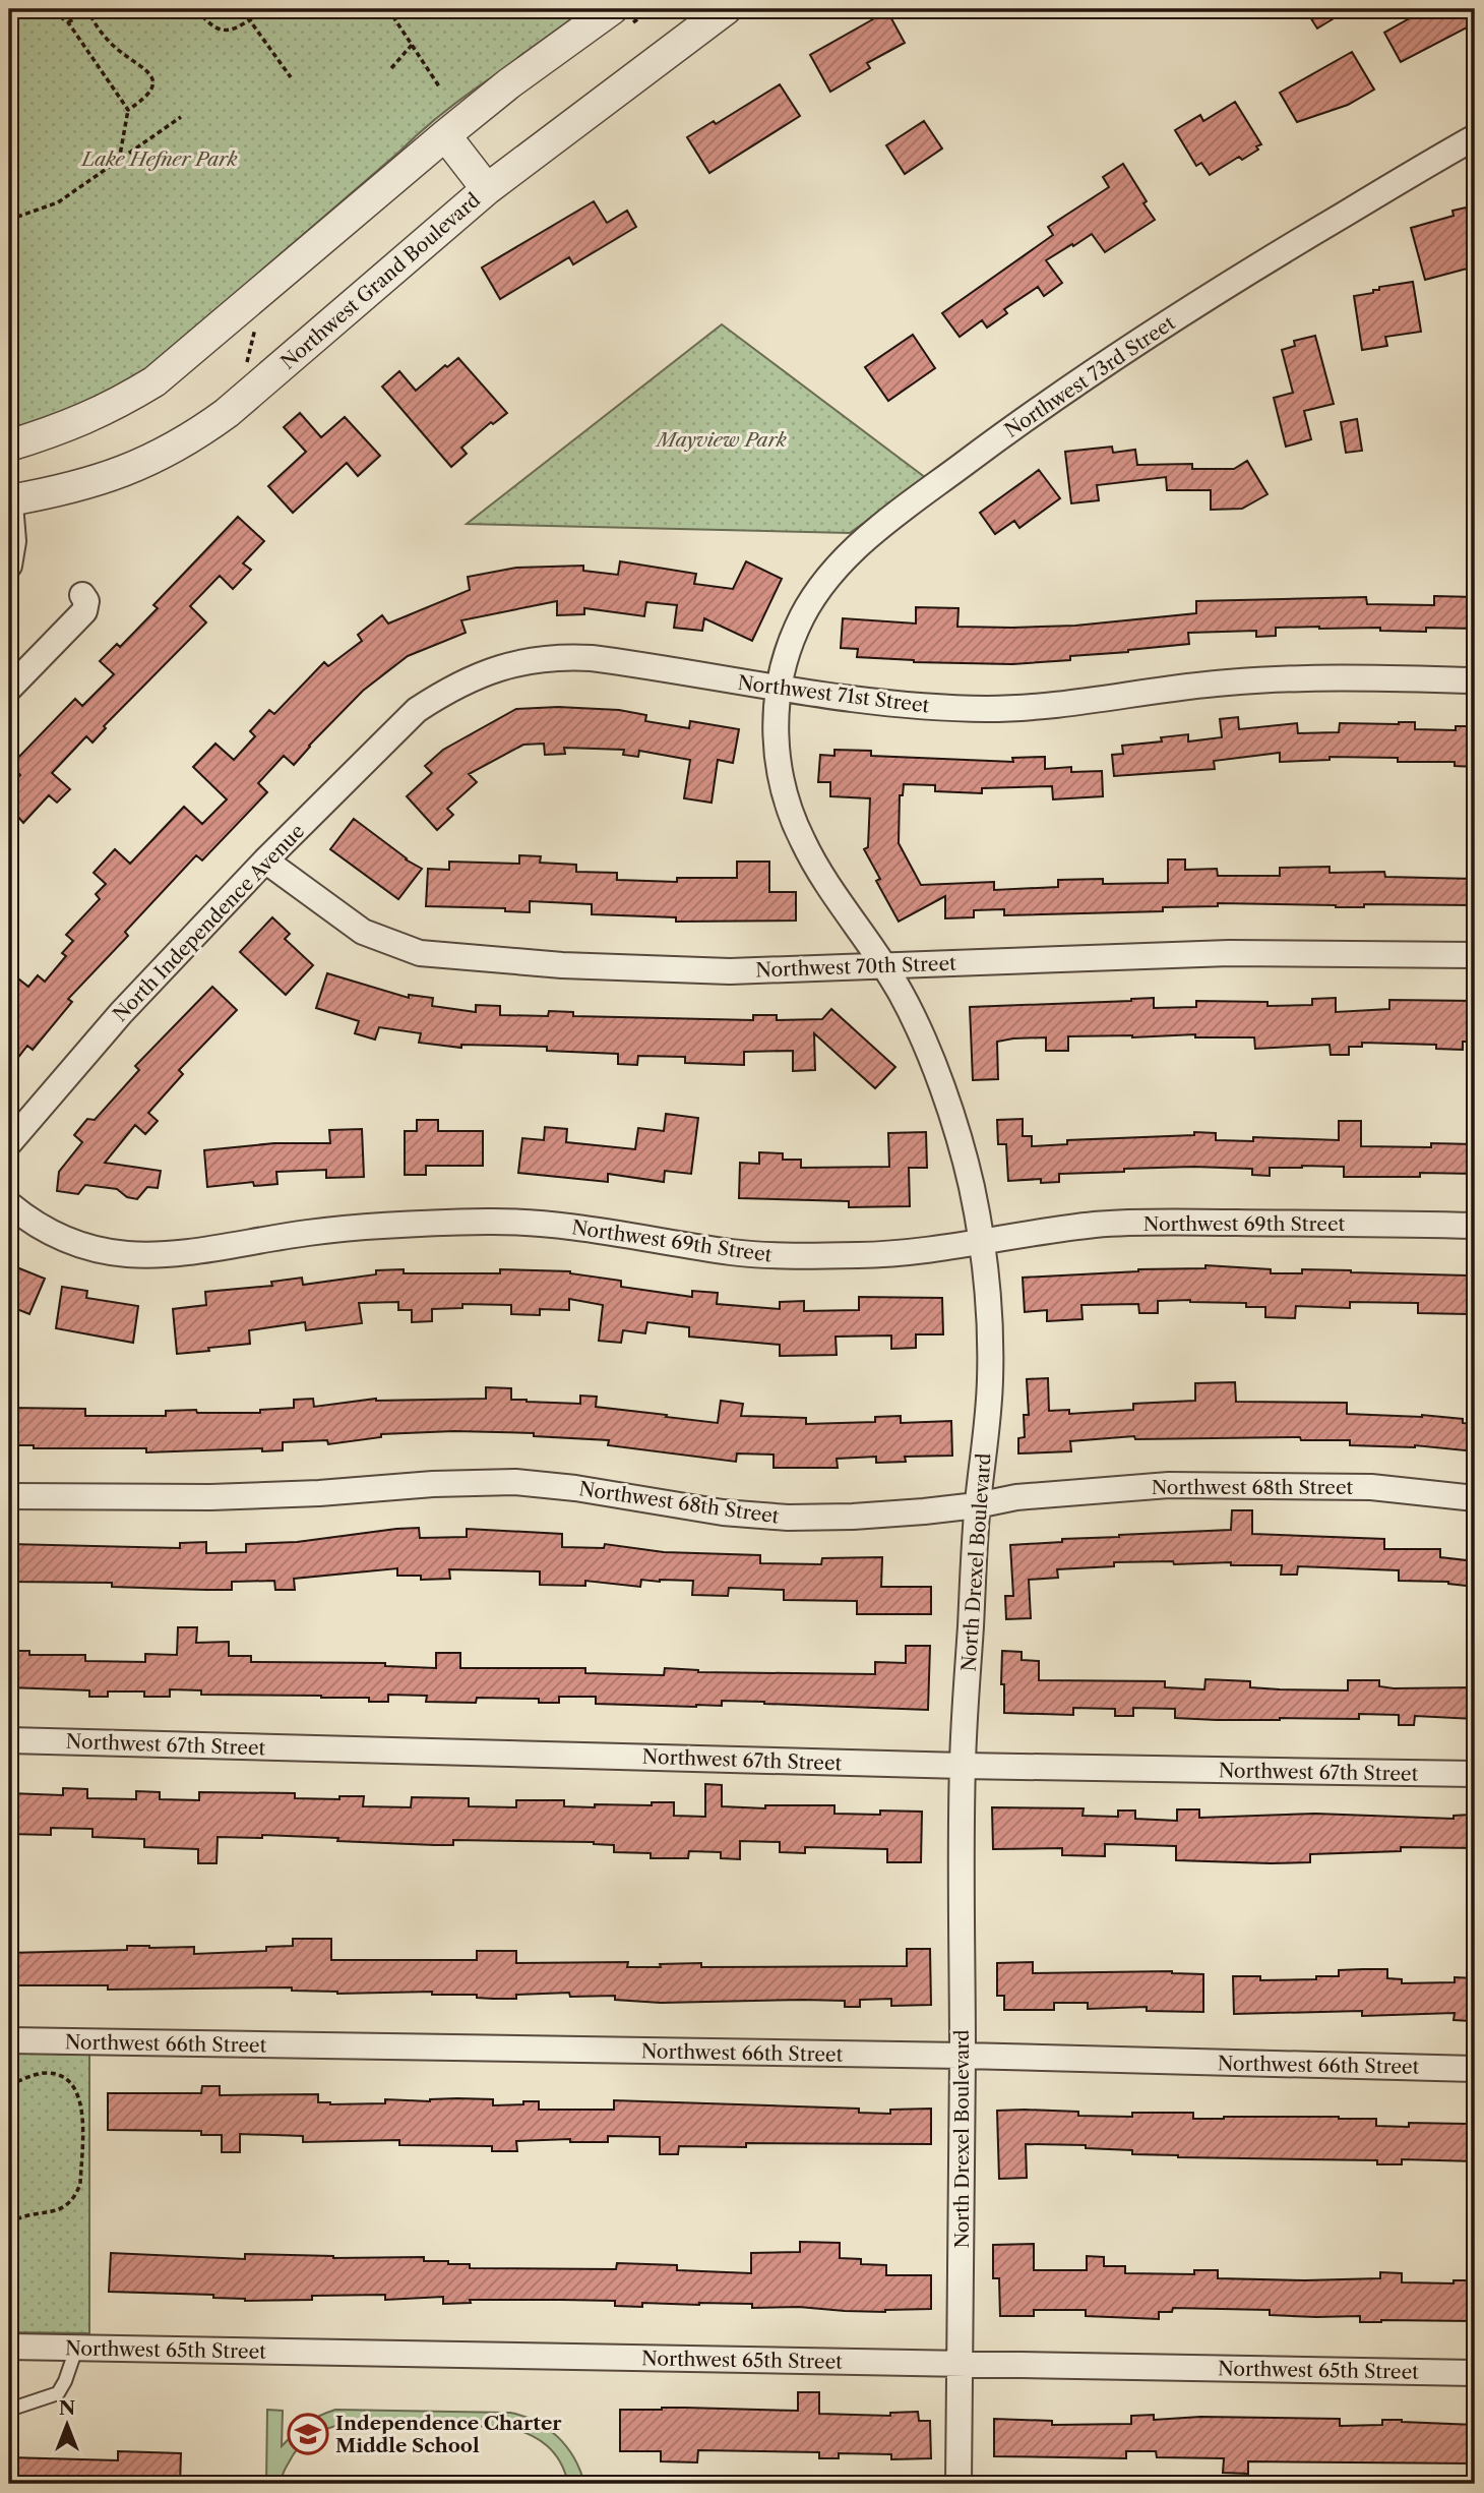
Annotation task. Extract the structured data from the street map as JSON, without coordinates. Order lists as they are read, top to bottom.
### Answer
{
  "streets": {
    "street": [
      "Northwest Grand Boulevard",
      "Northwest 73rd Street",
      "Northwest 71st Street",
      "North Independence Avenue",
      "Northwest 70th Street",
      "Northwest 69th Street",
      "Northwest 68th Street",
      "North Drexel Boulevard",
      "Northwest 67th Street",
      "Northwest 66th Street",
      "Northwest 65th Street"
    ]
  },
  "crossings": [
    ["Northwest 73rd Street", "Northwest 71st Street"],
    ["Northwest 73rd Street", "North Drexel Boulevard"],
    ["Northwest 71st Street", "North Independence Avenue"],
    ["Northwest 71st Street", "North Drexel Boulevard"],
    ["North Independence Avenue", "Northwest 70th Street"],
    ["Northwest 70th Street", "North Drexel Boulevard"],
    ["Northwest 69th Street", "North Drexel Boulevard"],
    ["Northwest 68th Street", "North Drexel Boulevard"],
    ["North Drexel Boulevard", "Northwest 67th Street"],
    ["North Drexel Boulevard", "Northwest 66th Street"],
    ["North Drexel Boulevard", "Northwest 65th Street"]
  ],
  "parks": ["Lake Hefner Park", "Mayview Park"],
  "places": {
    "school or university": ["Independence Charter Middle School"]
  },
  "north": "top"
}
